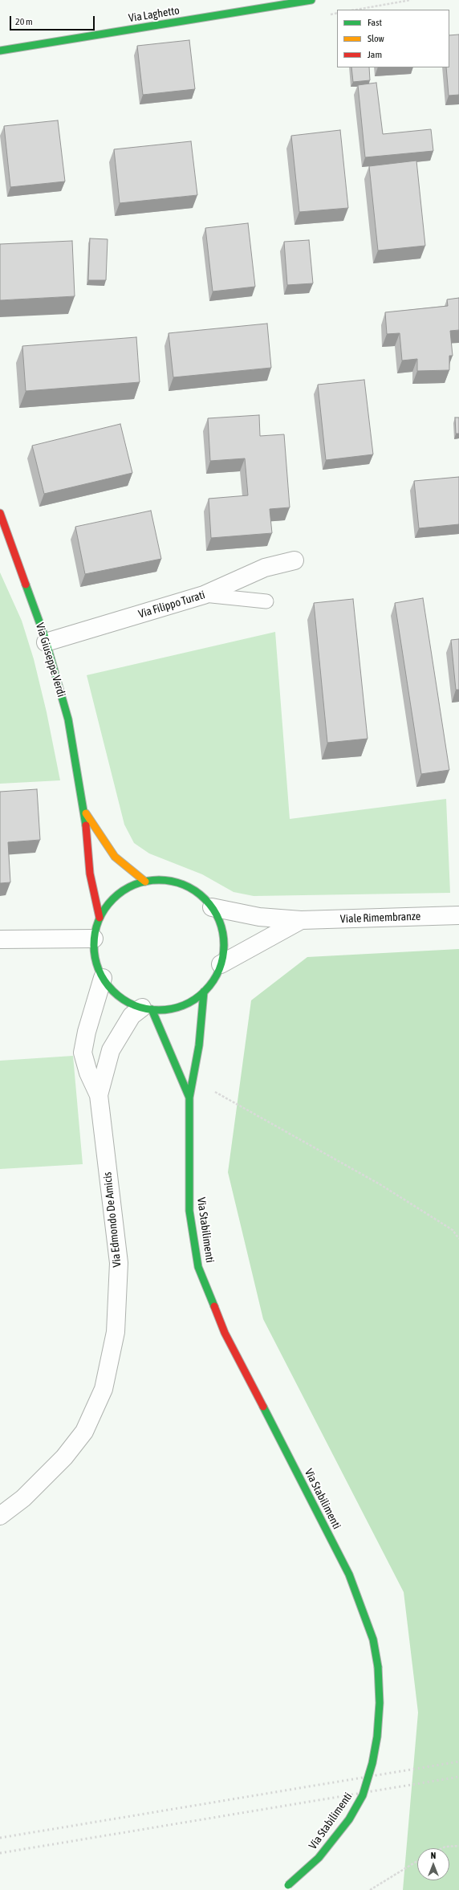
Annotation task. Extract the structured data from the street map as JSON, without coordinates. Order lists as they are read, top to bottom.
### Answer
{
  "streets": {
    "street": [
      "Via Laghetto",
      "Via Filippo Turati",
      "Via Giuseppe Verdi",
      "Viale Rimembranze",
      "Via Edmondo De Amicis",
      "Via Stabilimenti"
    ]
  },
  "crossings": [
    ["Via Filippo Turati", "Via Giuseppe Verdi"],
    ["Via Edmondo De Amicis", "Via Stabilimenti"]
  ],
  "legend": ["Fast", "Slow", "Jam"],
  "scale_bar": "20 m",
  "north": "top"
}
